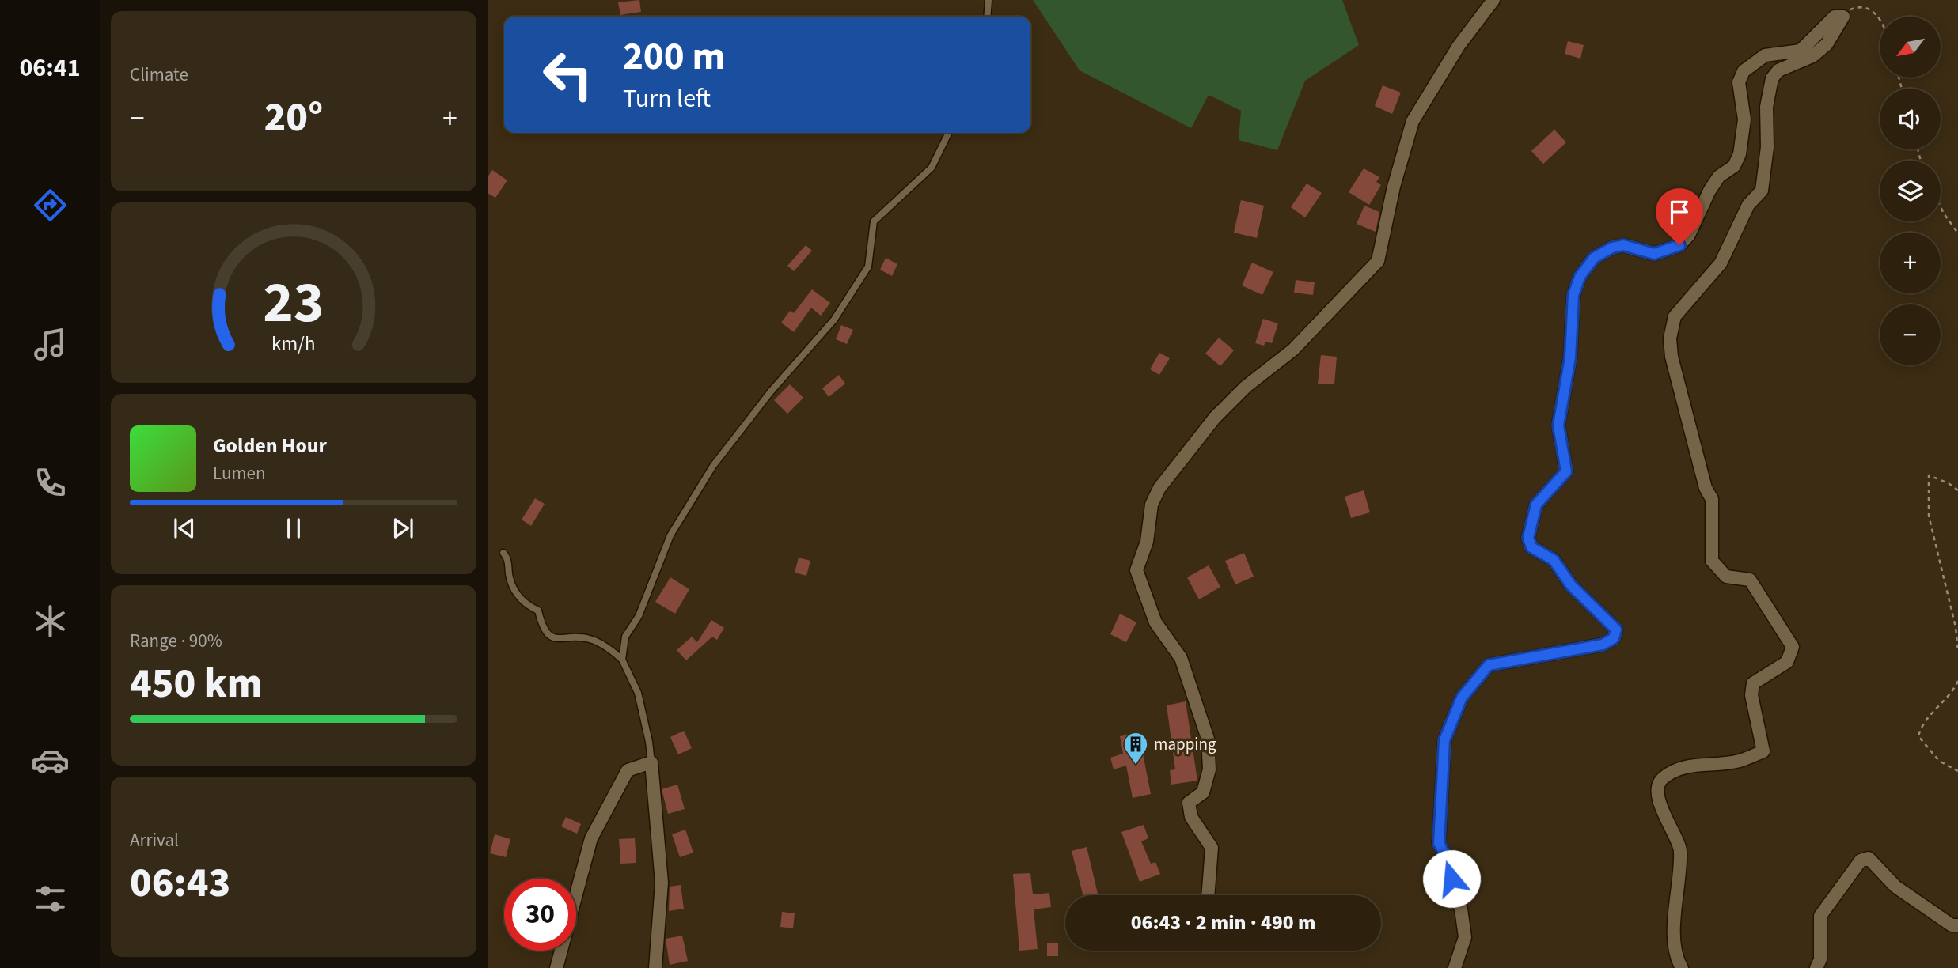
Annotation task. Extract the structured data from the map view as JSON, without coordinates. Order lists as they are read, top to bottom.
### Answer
{
  "places": {
    "building": ["mapping"]
  },
  "north": "bottom left",
  "page": {
    "tabs": "06:41",
    "tile": [
      "Climate",
      ["Range · 90%", "450 km"],
      ["Arrival", "06:43"]
    ],
    "map_buttons": ["+", "−"],
    "turn": ["200 m", "Turn left"],
    "heat": ["−", "20°", "+"],
    "song": ["Golden Hour", "Lumen"],
    "limit": "30",
    "trip": "06:43 · 2 min · 490 m",
    "gauge": ["23", "km/h"]
  }
}
